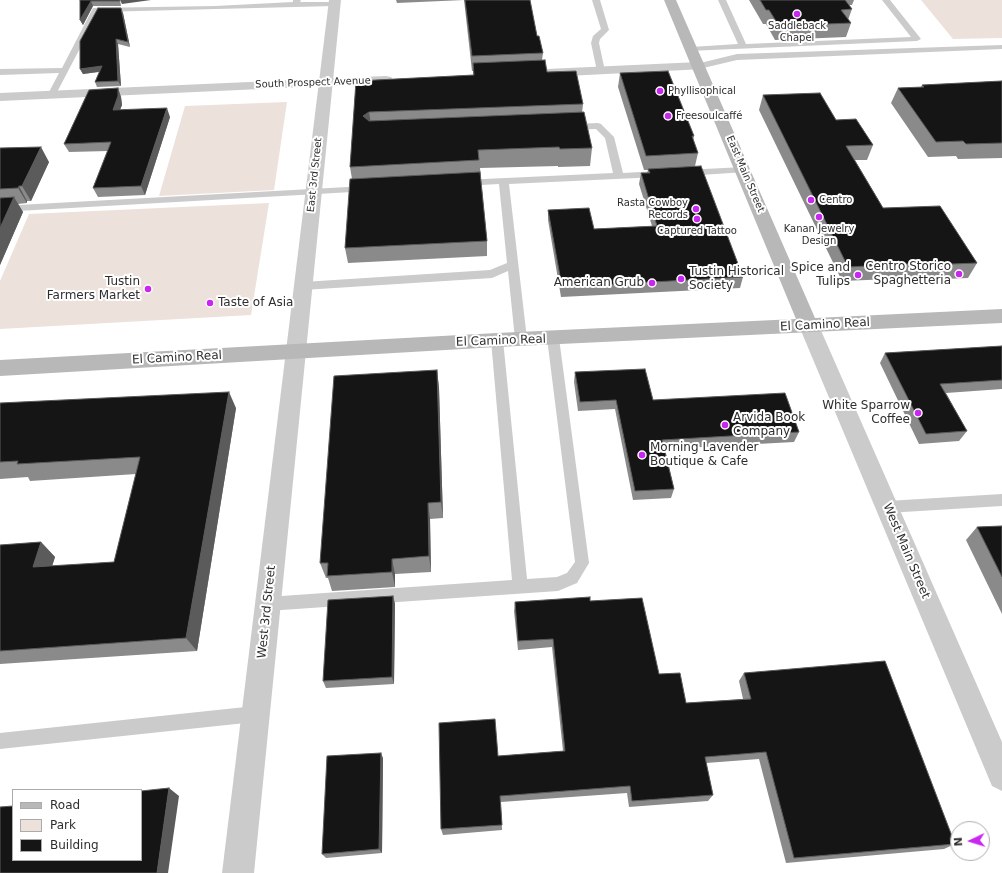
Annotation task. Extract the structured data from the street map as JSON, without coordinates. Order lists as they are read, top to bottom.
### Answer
{
  "streets": {
    "main road": ["East Main Street", "El Camino Real"],
    "street": [
      "South Prospect Avenue",
      "East 3rd Street",
      "West Main Street",
      "West 3rd Street"
    ]
  },
  "crossings": [
    ["South Prospect Avenue", "East 3rd Street"],
    ["East Main Street", "El Camino Real"],
    ["East Main Street", "West Main Street"],
    ["East 3rd Street", "El Camino Real"],
    ["East 3rd Street", "West 3rd Street"],
    ["El Camino Real", "West Main Street"],
    ["El Camino Real", "West 3rd Street"]
  ],
  "places": [
    "Saddleback Chapel",
    "Phyllisophical",
    "Freesoulcaffé",
    "Centro",
    "Rasta Cowboy Records",
    "Kanan Jewelry Design",
    "Captured Tattoo",
    "Centro Storico Spaghetteria",
    "Spice and Tulips",
    "Tustin Historical Society",
    "American Grub",
    "Tustin Farmers Market",
    "Taste of Asia",
    "White Sparrow Coffee",
    "Arvida Book Company",
    "Morning Lavender Boutique & Cafe"
  ],
  "legend": ["Road", "Park", "Building"],
  "north": "left"
}
